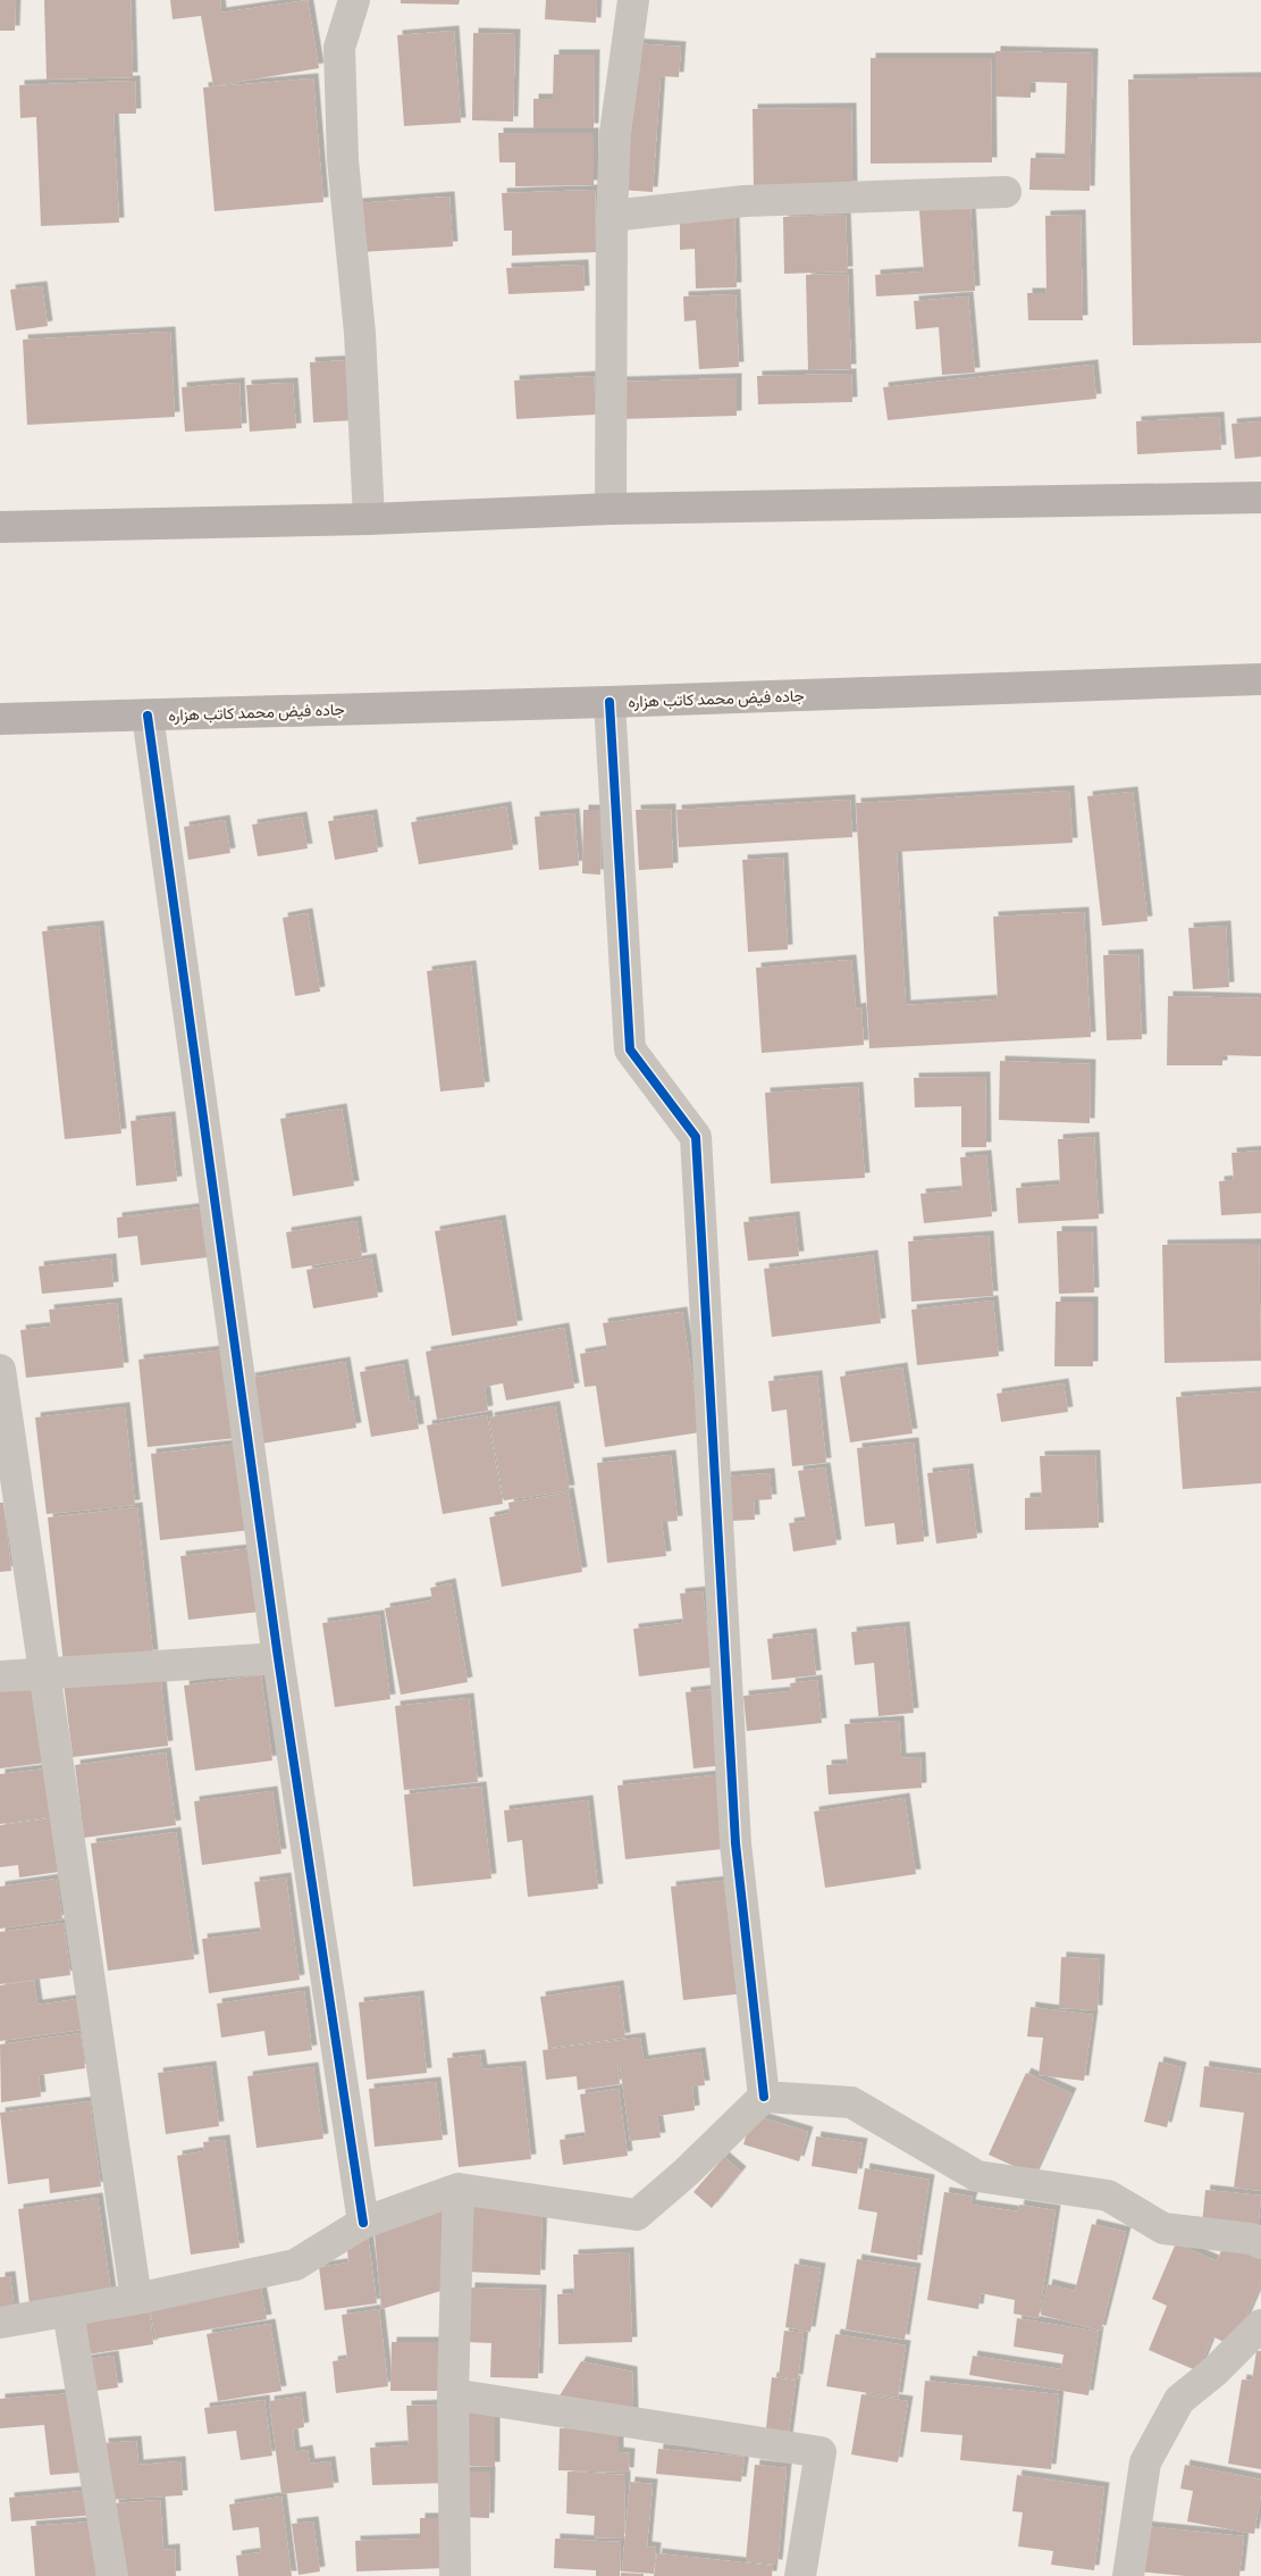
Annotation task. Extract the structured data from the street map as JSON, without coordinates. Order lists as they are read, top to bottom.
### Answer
{
  "streets": {
    "main road": ["جاده فیض محمد کاتب هزاره"]
  }
}
